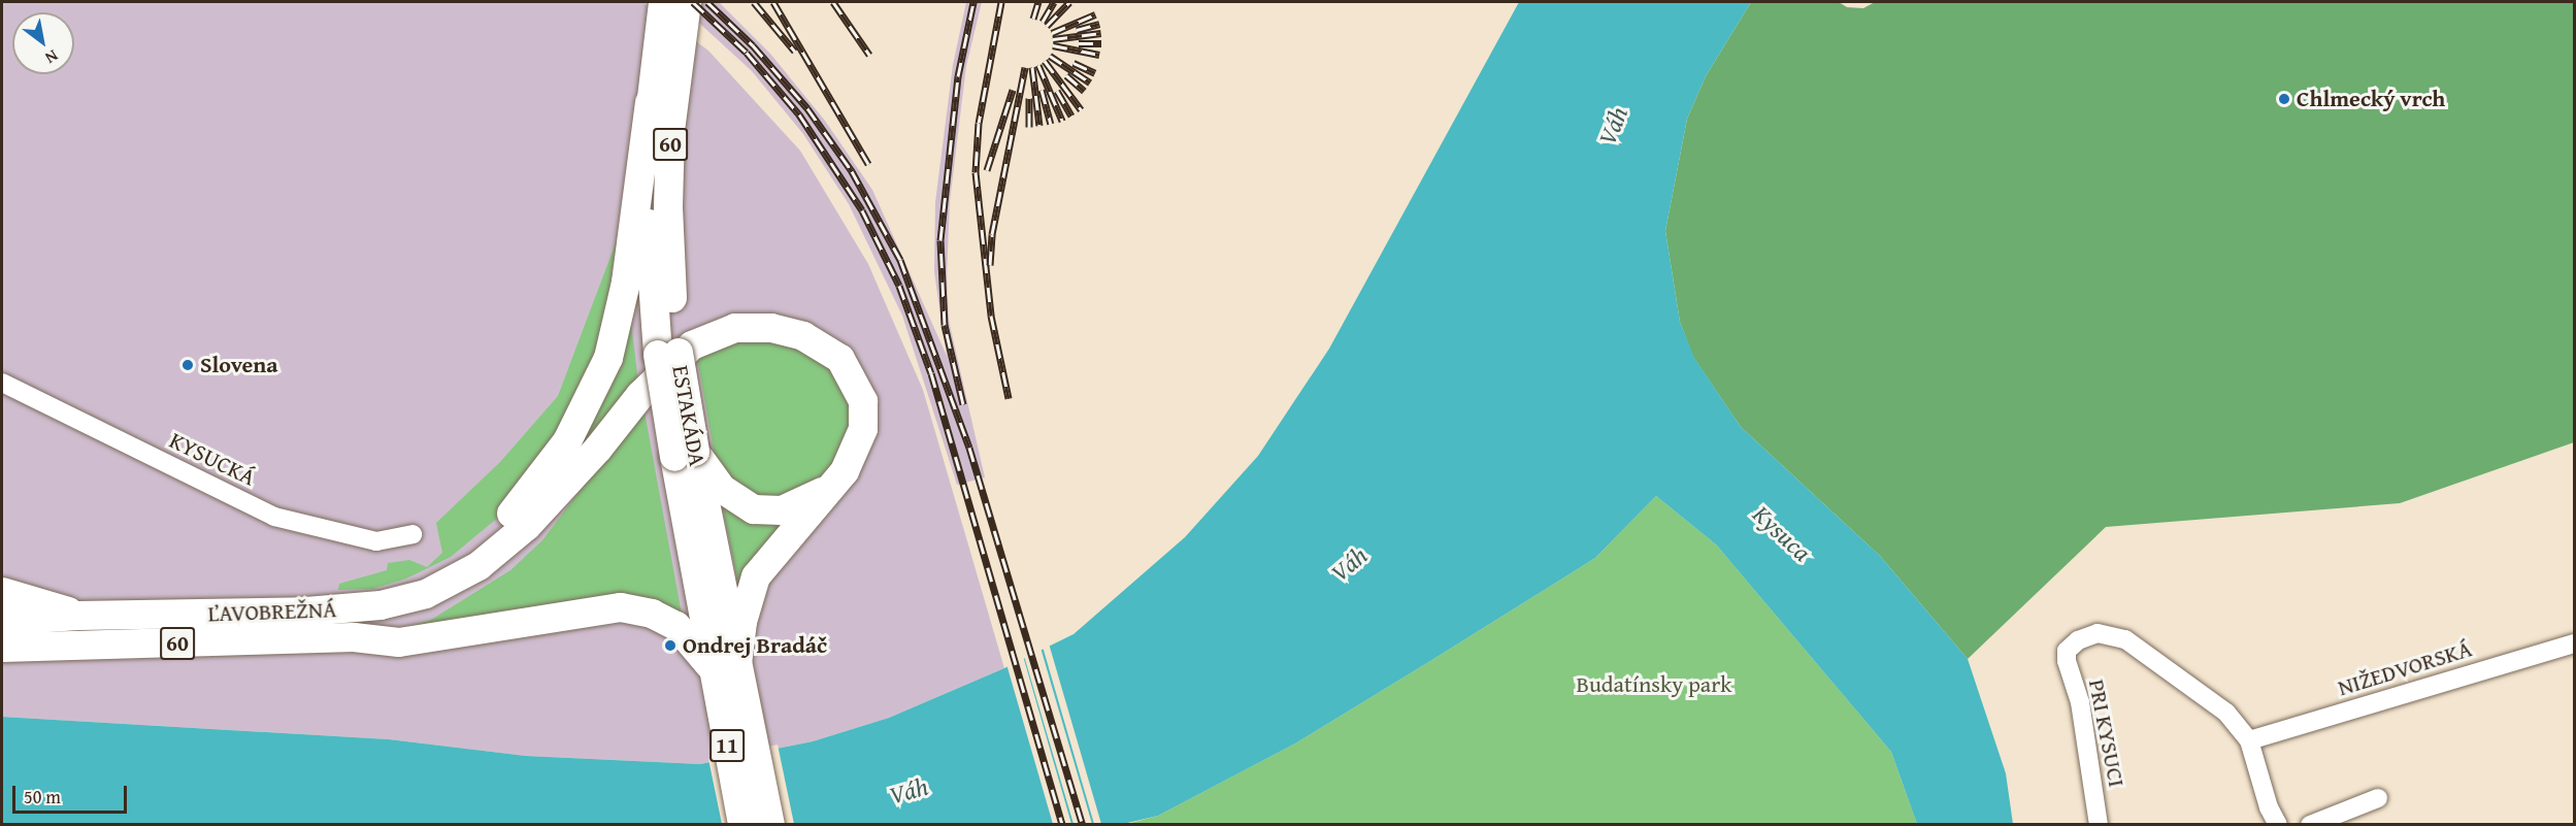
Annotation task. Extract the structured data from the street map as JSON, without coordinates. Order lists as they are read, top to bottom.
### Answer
{
  "streets": {
    "main road": [
      "60",
      "ESTAKÁDA",
      "ĽAVOBREŽNÁ",
      "11"
    ],
    "street": ["KYSUCKÁ", "NIŽEDVORSKÁ", "PRI KYSUCI"]
  },
  "crossings": [
    ["NIŽEDVORSKÁ", "PRI KYSUCI"]
  ],
  "water": ["Váh", "Kysuca"],
  "parks": ["Budatínsky park"],
  "places": ["Chlmecký vrch", "Slovena", "Ondrej Bradáč"],
  "scale_bar": "50 m",
  "north": "bottom right"
}
